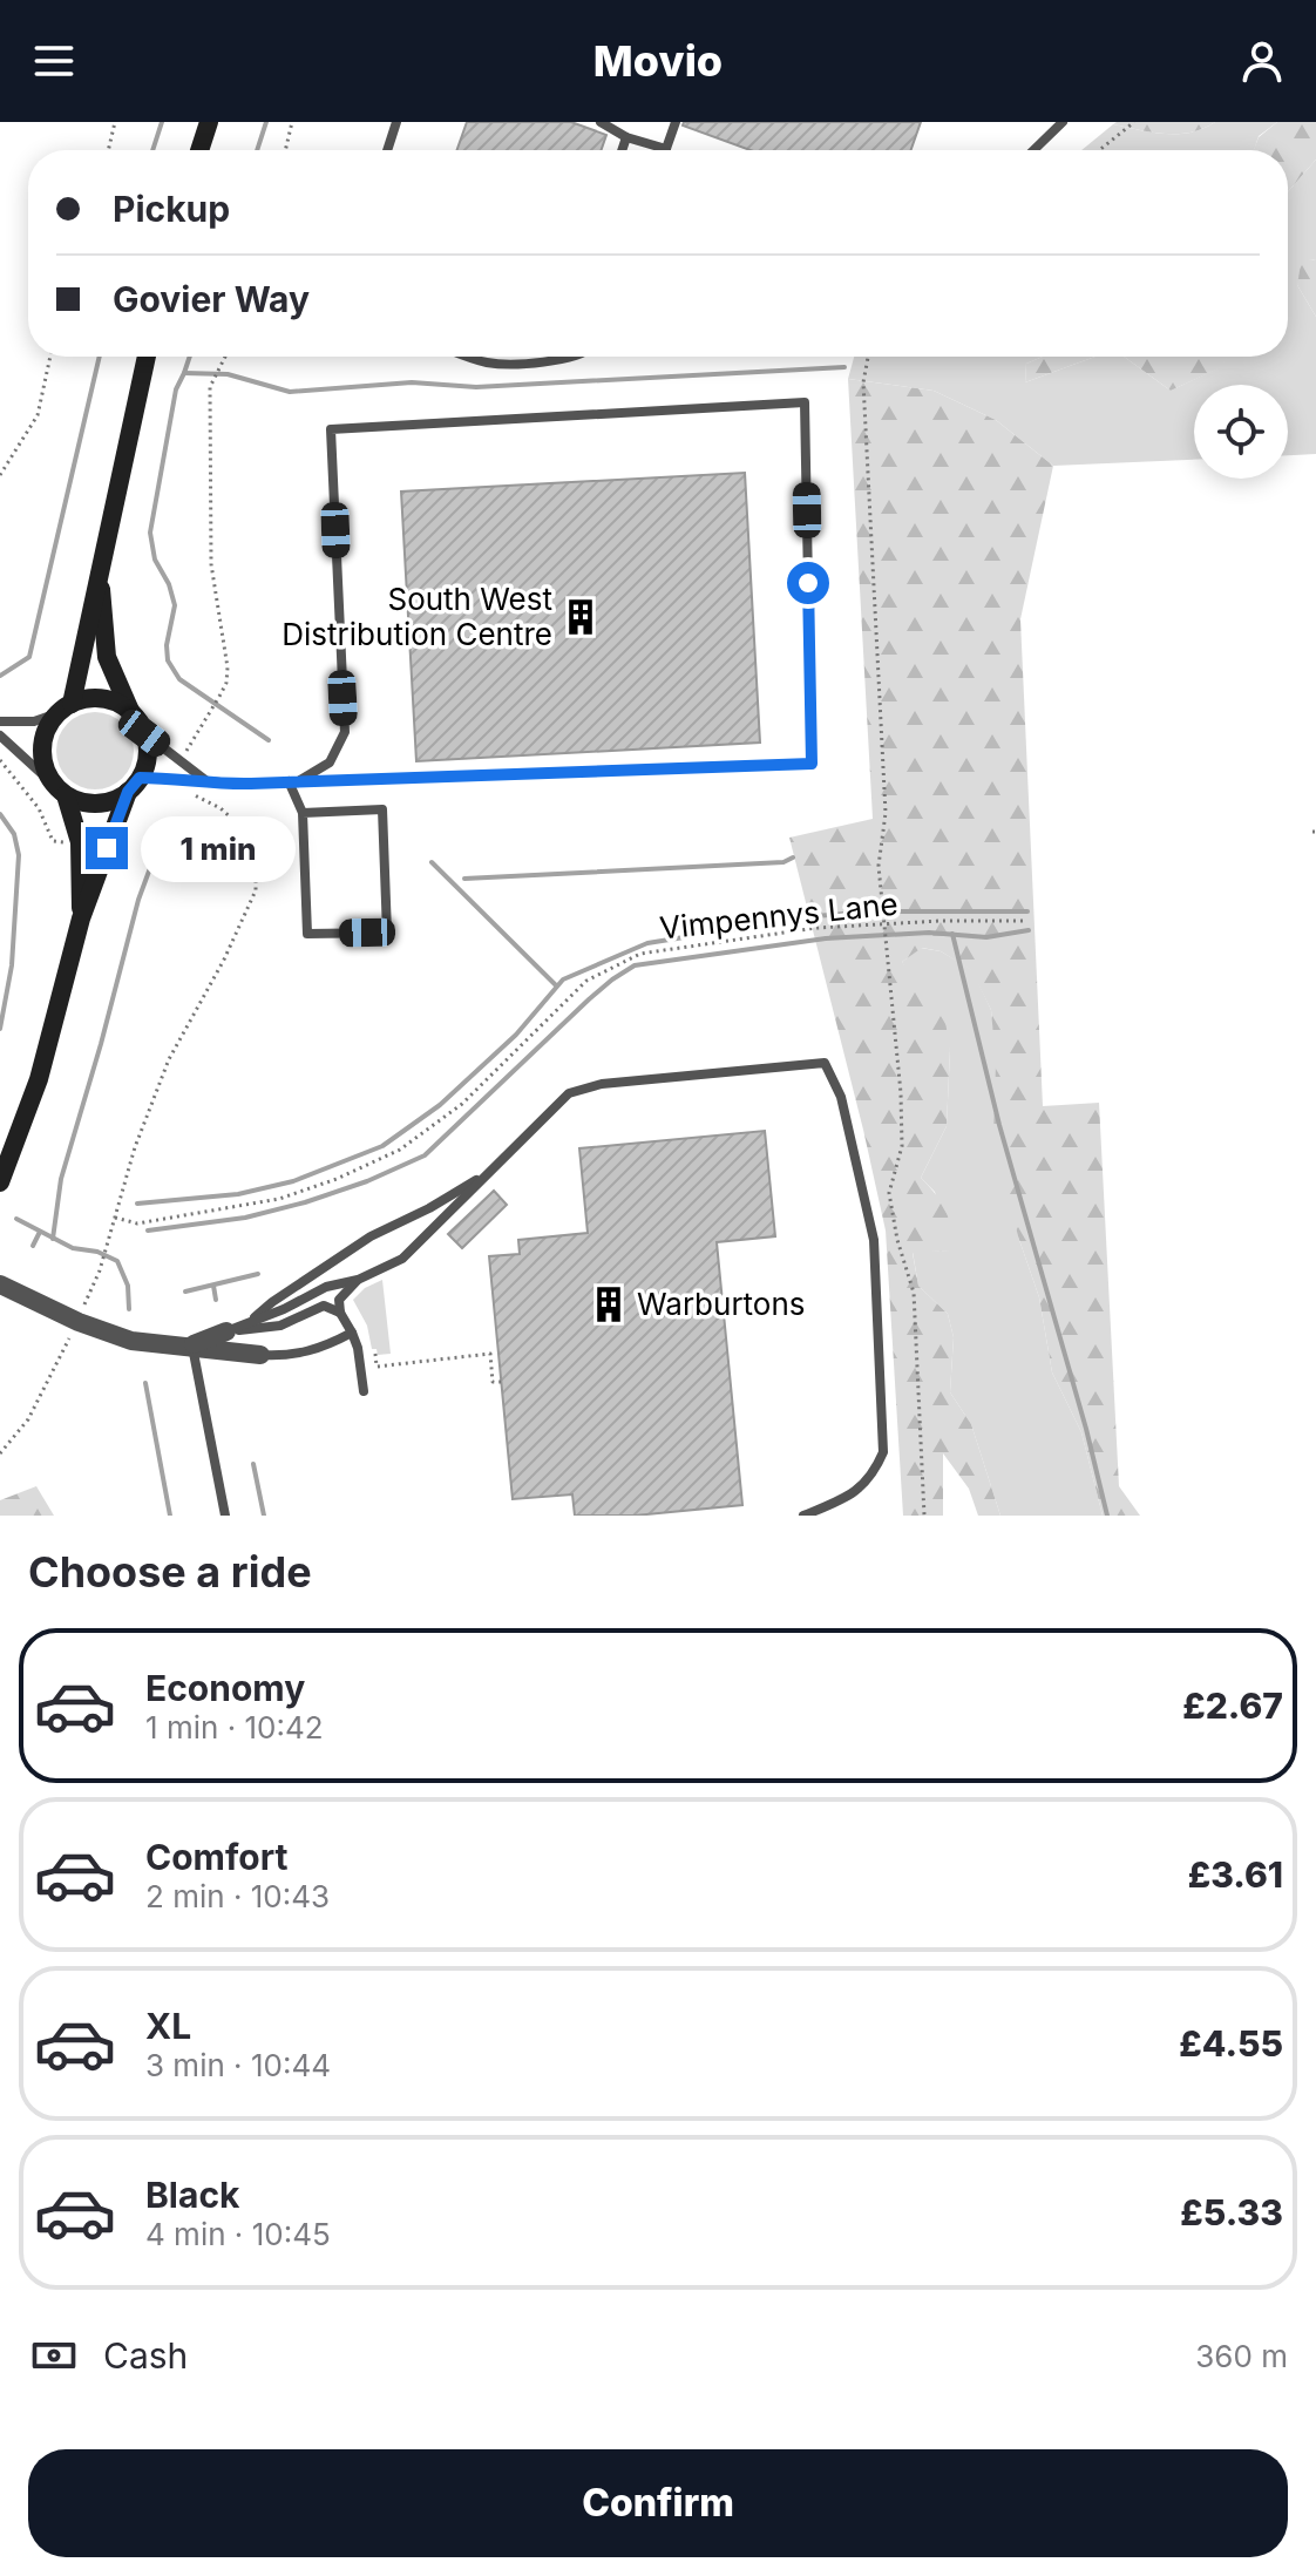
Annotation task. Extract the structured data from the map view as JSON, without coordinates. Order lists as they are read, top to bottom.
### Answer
{
  "streets": {
    "path": ["Vimpennys Lane"]
  },
  "places": {
    "building": ["South West Distribution Centre", "Warburtons"]
  },
  "page": {
    "header": "Movio",
    "banner": ["Pickup", "Govier Way"],
    "bubble": "1 min",
    "heading": "Choose a ride",
    "list": [
      {
        "name": "Economy",
        "note": "1 min · 10:42",
        "value": "£2.67"
      },
      {
        "name": "Comfort",
        "note": "2 min · 10:43",
        "value": "£3.61"
      },
      {
        "name": "XL",
        "note": "3 min · 10:44",
        "value": "£4.55"
      },
      {
        "name": "Black",
        "note": "4 min · 10:45",
        "value": "£5.33"
      }
    ],
    "pay": ["Cash", "360 m"],
    "buttons": "Confirm"
  }
}
